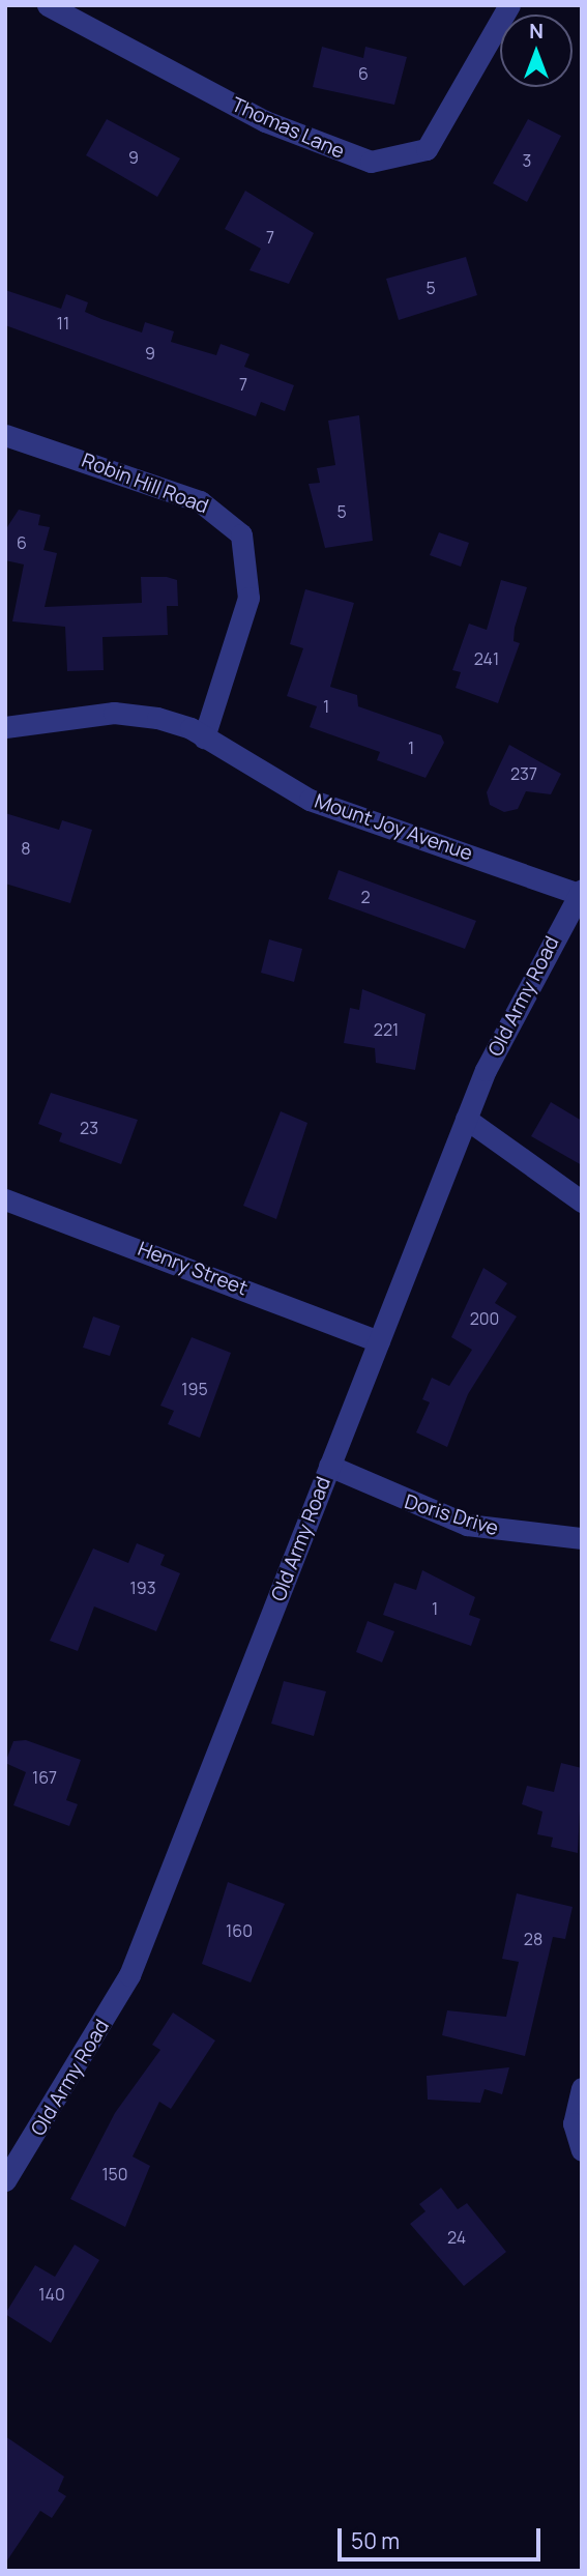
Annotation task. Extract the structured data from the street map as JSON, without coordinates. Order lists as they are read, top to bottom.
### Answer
{
  "streets": {
    "street": [
      "Thomas Lane",
      "Robin Hill Road",
      "Mount Joy Avenue",
      "Old Army Road",
      "Henry Street",
      "Doris Drive"
    ]
  },
  "crossings": [
    ["Robin Hill Road", "Mount Joy Avenue"],
    ["Mount Joy Avenue", "Old Army Road"],
    ["Old Army Road", "Henry Street"],
    ["Old Army Road", "Doris Drive"]
  ],
  "house_numbers": [
    "6",
    "9",
    "3",
    "7",
    "5",
    "11",
    "9",
    "7",
    "5",
    "6",
    "241",
    "1",
    "1",
    "237",
    "8",
    "2",
    "221",
    "23",
    "200",
    "195",
    "193",
    "1",
    "167",
    "160",
    "28",
    "150",
    "24",
    "140"
  ],
  "scale_bar": "50 m",
  "north": "top"
}
